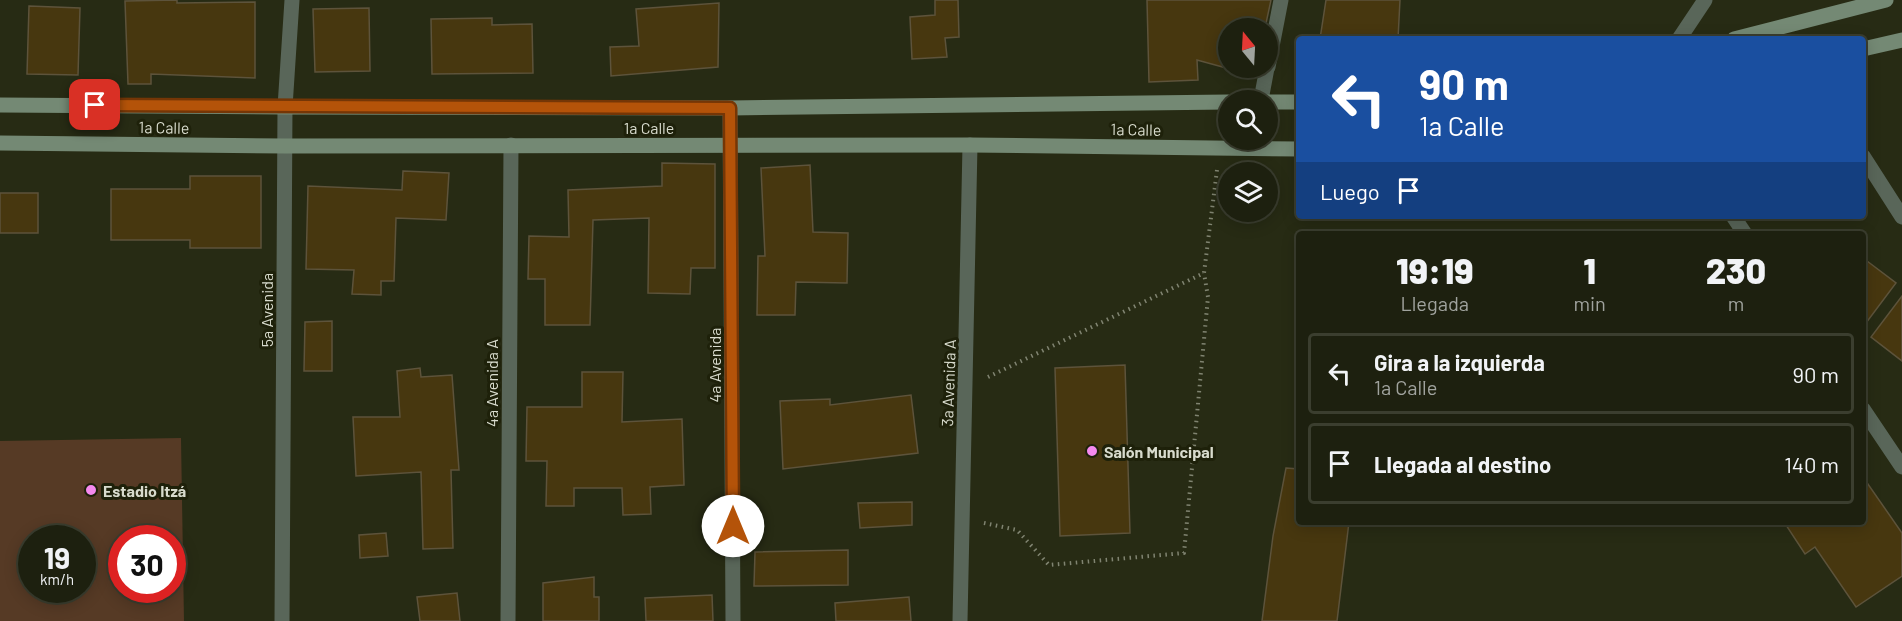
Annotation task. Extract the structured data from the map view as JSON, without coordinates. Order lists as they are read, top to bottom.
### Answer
{
  "streets": {
    "main road": ["1a Calle"],
    "street": [
      "5a Avenida",
      "4a Avenida",
      "4a Avenida A",
      "3a Avenida A"
    ]
  },
  "crossings": [
    ["1a Calle", "5a Avenida"],
    ["1a Calle", "4a Avenida"],
    ["1a Calle", "4a Avenida A"],
    ["1a Calle", "3a Avenida A"]
  ],
  "places": ["Salón Municipal", "Estadio Itzá"],
  "north": "top",
  "page": {
    "turn": ["90 m", "1a Calle"],
    "then": "Luego",
    "eta": [
      "19:19",
      "Llegada",
      "1",
      "min",
      "230",
      "m"
    ],
    "list": [
      {
        "name": "Gira a la izquierda",
        "note": "1a Calle",
        "value": "90 m"
      },
      {
        "name": "Llegada al destino",
        "value": "140 m"
      }
    ],
    "speed": "19 km/h",
    "limit": "30"
  }
}
